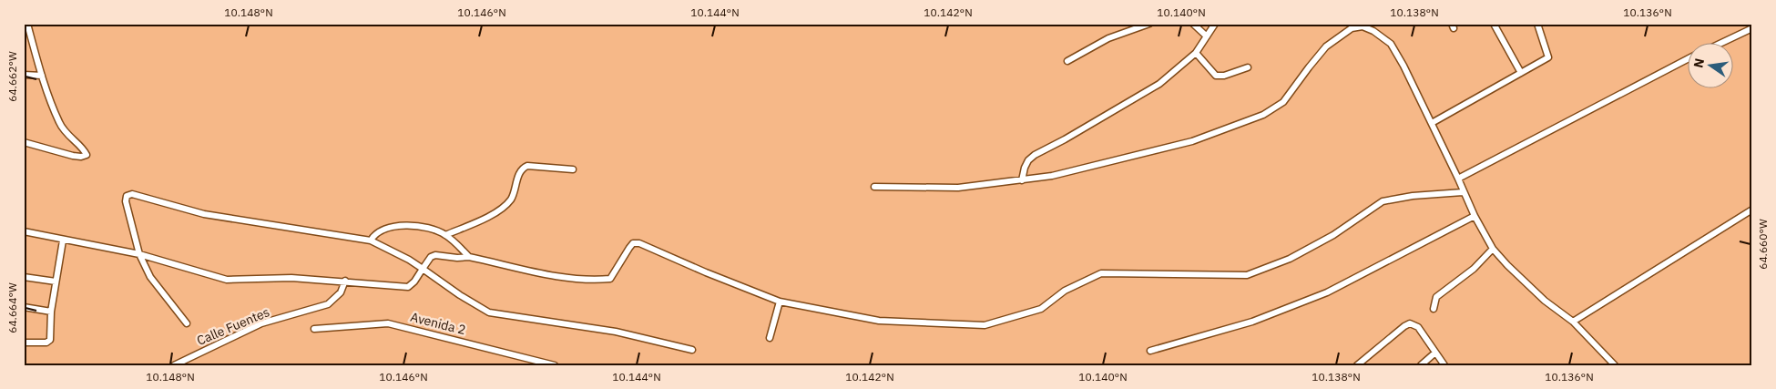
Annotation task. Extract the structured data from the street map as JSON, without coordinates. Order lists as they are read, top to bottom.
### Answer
{
  "streets": {
    "street": ["Avenida 2", "Calle Fuentes"]
  },
  "north": "left",
  "coordinates": [
    "10.148°N",
    "10.146°N",
    "10.144°N",
    "10.142°N",
    "10.140°N",
    "10.138°N",
    "10.136°N",
    "64.662°W",
    "64.660°W",
    "64.664°W"
  ]
}
